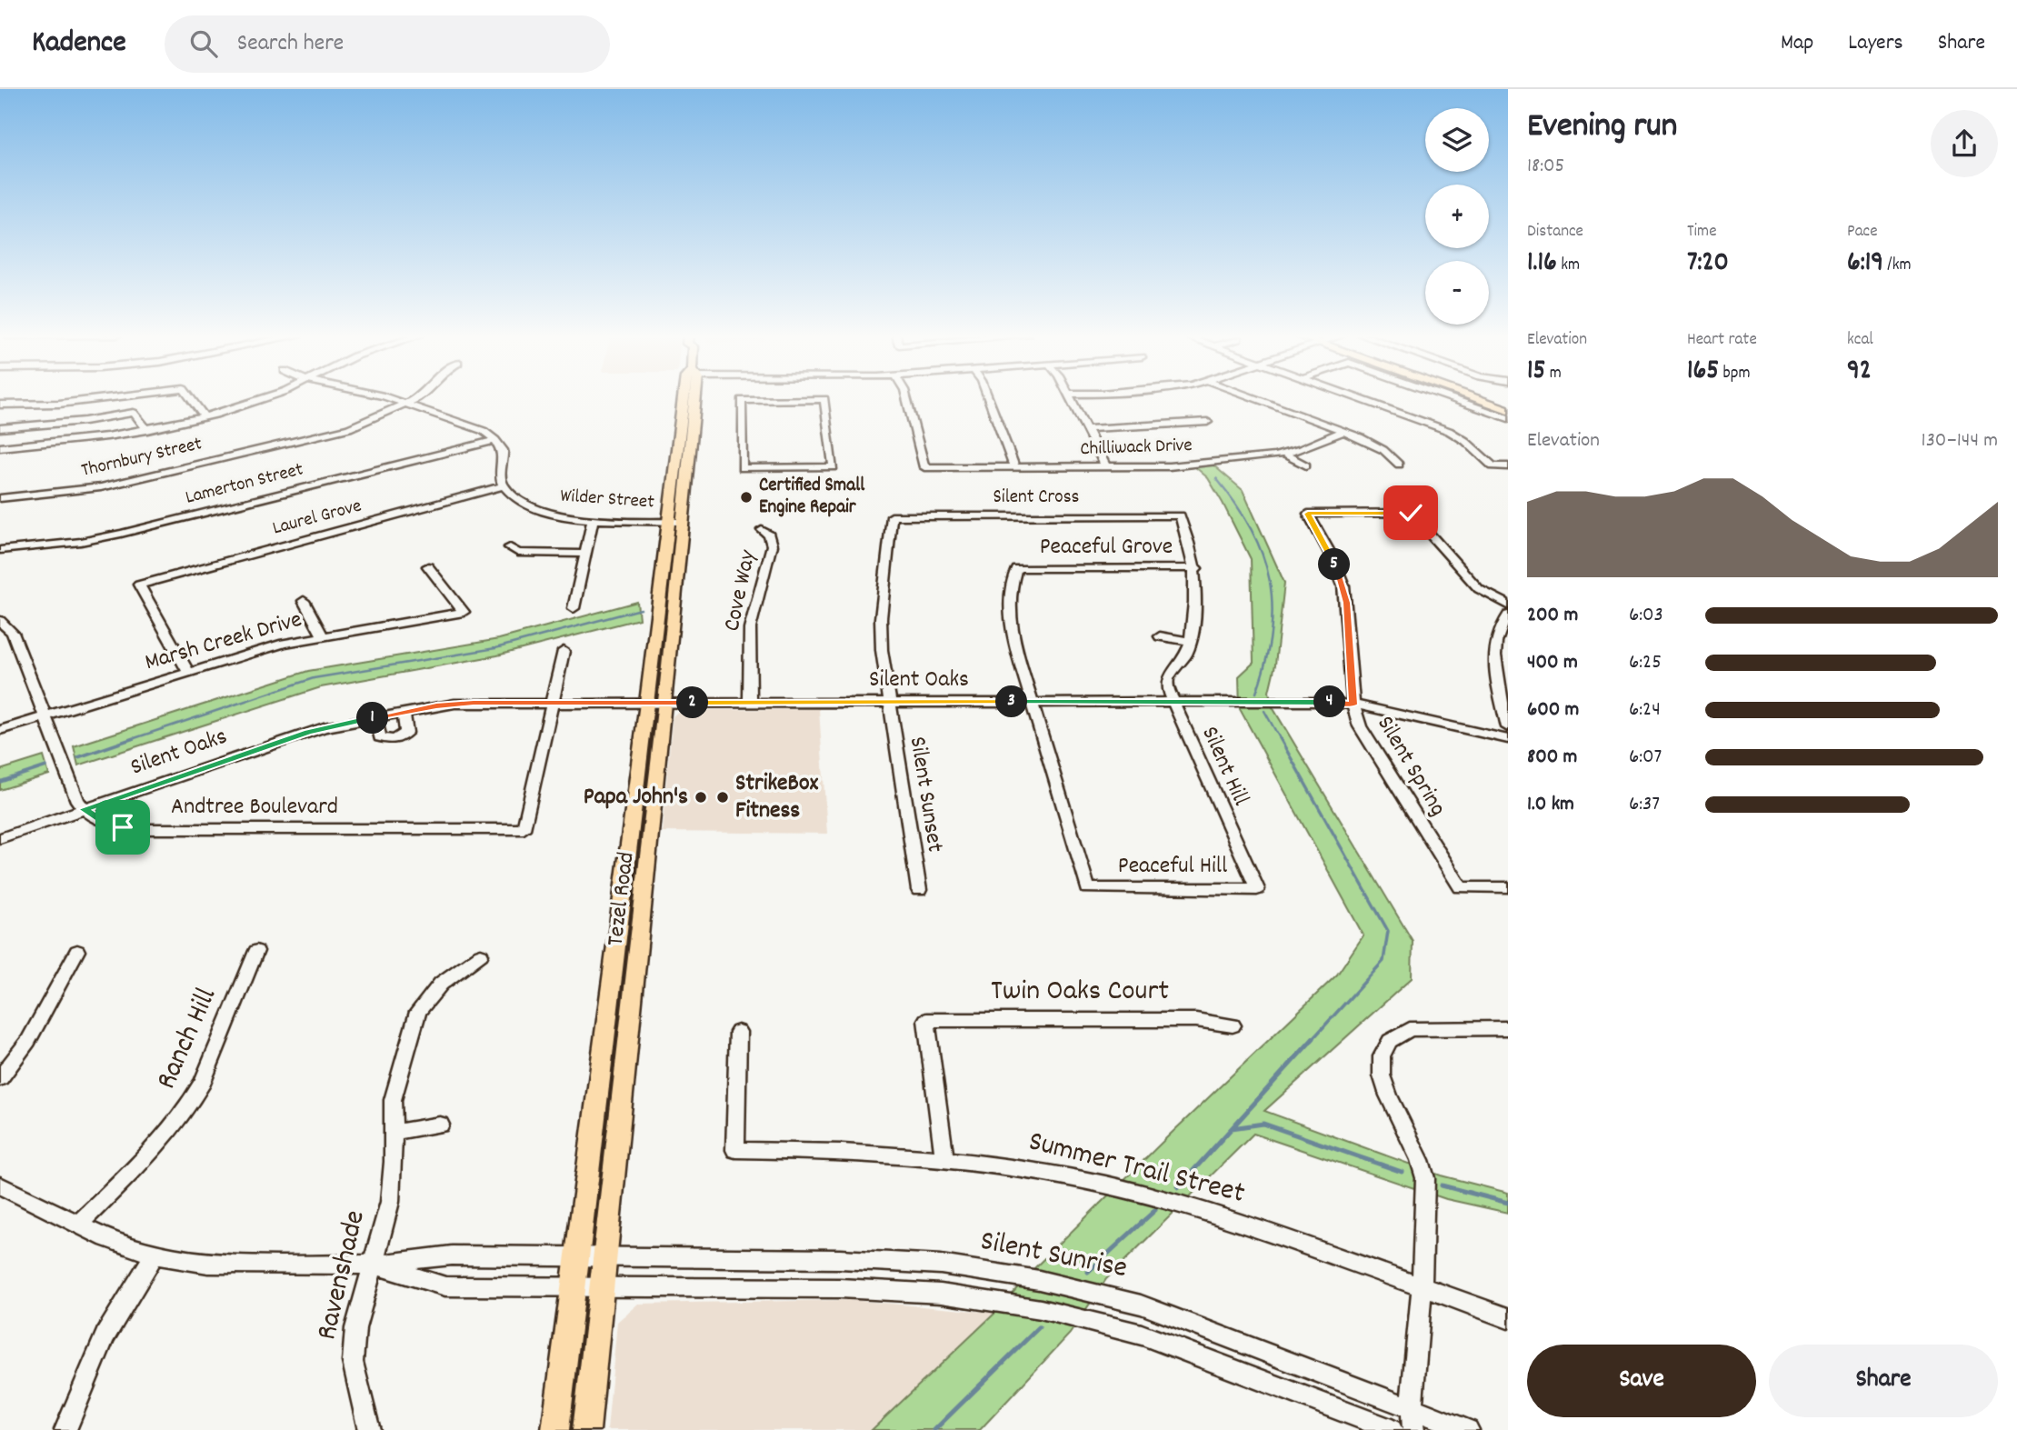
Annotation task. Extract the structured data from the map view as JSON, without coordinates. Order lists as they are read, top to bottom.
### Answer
{
  "streets": {
    "main road": ["Tezel Road"],
    "street": [
      "Chilliwack Drive",
      "Thornbury Street",
      "Lamerton Street",
      "Silent Cross",
      "Wilder Street",
      "Laurel Grove",
      "Peaceful Grove",
      "Cove Way",
      "Marsh Creek Drive",
      "Silent Oaks",
      "Silent Hill",
      "Silent Spring",
      "Silent Sunset",
      "Andtree Boulevard",
      "Peaceful Hill",
      "Twin Oaks Court",
      "Ranch Hill",
      "Summer Trail Street",
      "Silent Sunrise",
      "Ravenshade"
    ]
  },
  "crossings": [
    ["Silent Cross", "Silent Hill"],
    ["Silent Cross", "Silent Sunset"],
    ["Wilder Street", "Laurel Grove"],
    ["Wilder Street", "Tezel Road"],
    ["Laurel Grove", "Marsh Creek Drive"],
    ["Peaceful Grove", "Silent Oaks"],
    ["Peaceful Grove", "Silent Hill"],
    ["Peaceful Grove", "Peaceful Hill"],
    ["Cove Way", "Silent Oaks"],
    ["Silent Oaks", "Silent Hill"],
    ["Silent Oaks", "Silent Spring"],
    ["Silent Oaks", "Silent Sunset"],
    ["Silent Oaks", "Andtree Boulevard"],
    ["Silent Oaks", "Peaceful Hill"],
    ["Silent Oaks", "Tezel Road"],
    ["Silent Hill", "Peaceful Hill"],
    ["Tezel Road", "Silent Sunrise"],
    ["Twin Oaks Court", "Summer Trail Street"],
    ["Silent Sunrise", "Ravenshade"]
  ],
  "places": ["Certified Small Engine Repair", "Papa John's", "StrikeBox Fitness"],
  "page": {
    "header": "Kadence",
    "search": "Search here",
    "nav": ["Map", "Layers", "Share"],
    "heading": ["Evening run", "18:05"],
    "map_buttons": ["+", "−"],
    "stats": [
      ["Distance", "1.16 km"],
      ["Time", "7:20"],
      ["Pace", "6:19 /km"],
      ["Elevation", "15 m"],
      ["Heart rate", "165 bpm"],
      ["kcal", "92"]
    ],
    "chart": ["Elevation", "130–144 m"],
    "pins": [
      "5",
      "3",
      "4",
      "2",
      "1"
    ],
    "list": [
      {
        "name": "200 m",
        "note": "6:03"
      },
      {
        "name": "400 m",
        "note": "6:25"
      },
      {
        "name": "600 m",
        "note": "6:24"
      },
      {
        "name": "800 m",
        "note": "6:07"
      },
      {
        "name": "1.0 km",
        "note": "6:37"
      }
    ],
    "buttons": ["Save", "Share"]
  }
}
